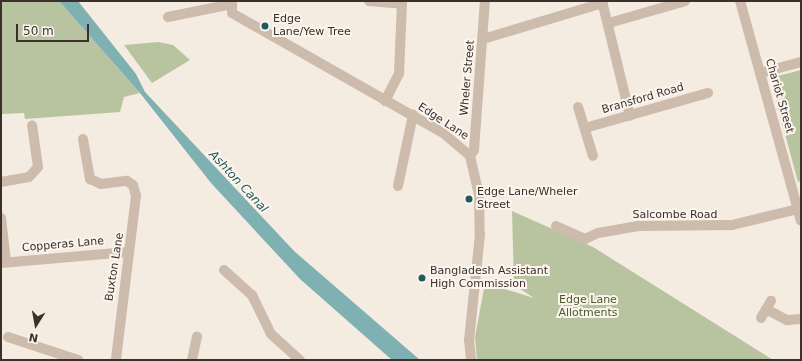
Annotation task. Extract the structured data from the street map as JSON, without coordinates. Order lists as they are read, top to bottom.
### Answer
{
  "streets": {
    "street": [
      "Wheler Street",
      "Chariot Street",
      "Bransford Road",
      "Edge Lane",
      "Salcombe Road",
      "Copperas Lane",
      "Buxton Lane"
    ]
  },
  "crossings": [
    ["Wheler Street", "Edge Lane"],
    ["Chariot Street", "Salcombe Road"],
    ["Copperas Lane", "Buxton Lane"]
  ],
  "water": ["Ashton Canal"],
  "parks": ["Edge Lane Allotments"],
  "places": ["Edge Lane/Yew Tree", "Edge Lane/Wheler Street", "Bangladesh Assistant High Commission"],
  "scale_bar": "50 m",
  "north": "bottom"
}
